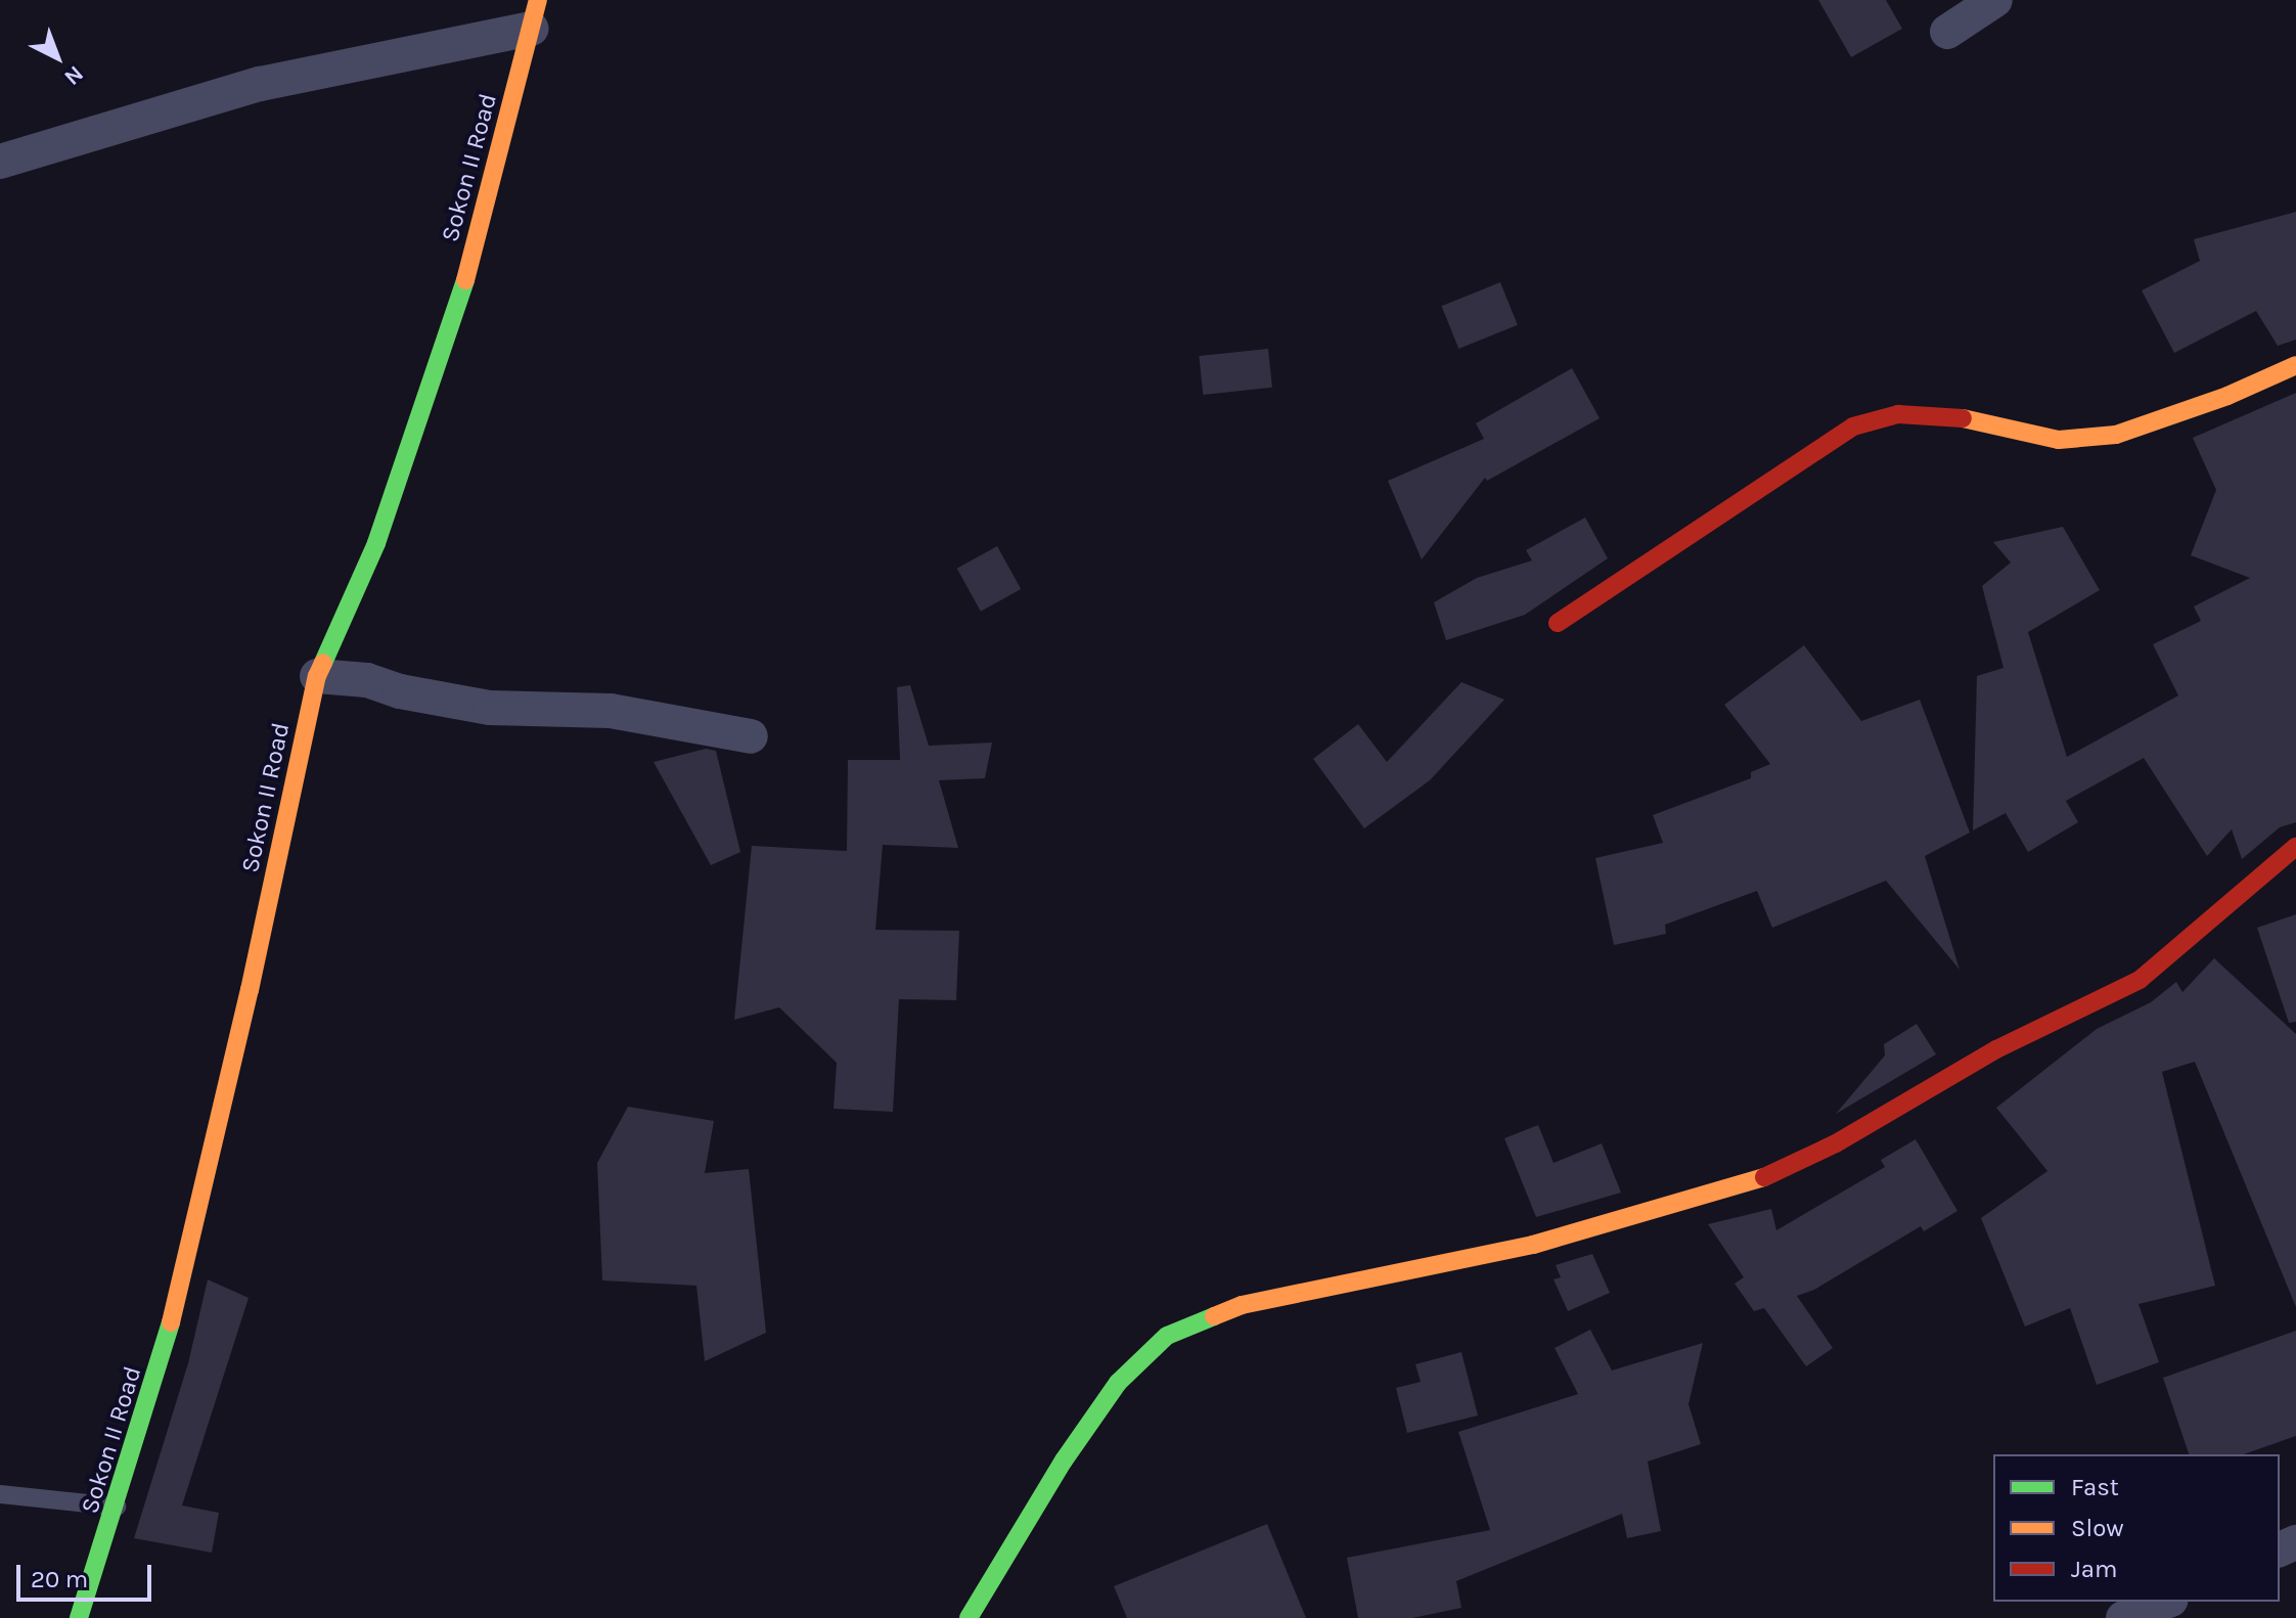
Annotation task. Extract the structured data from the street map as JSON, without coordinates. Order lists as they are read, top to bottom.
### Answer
{
  "streets": {
    "street": ["Sokon II Road"]
  },
  "legend": ["Fast", "Slow", "Jam"],
  "scale_bar": "20 m",
  "north": "bottom right"
}
